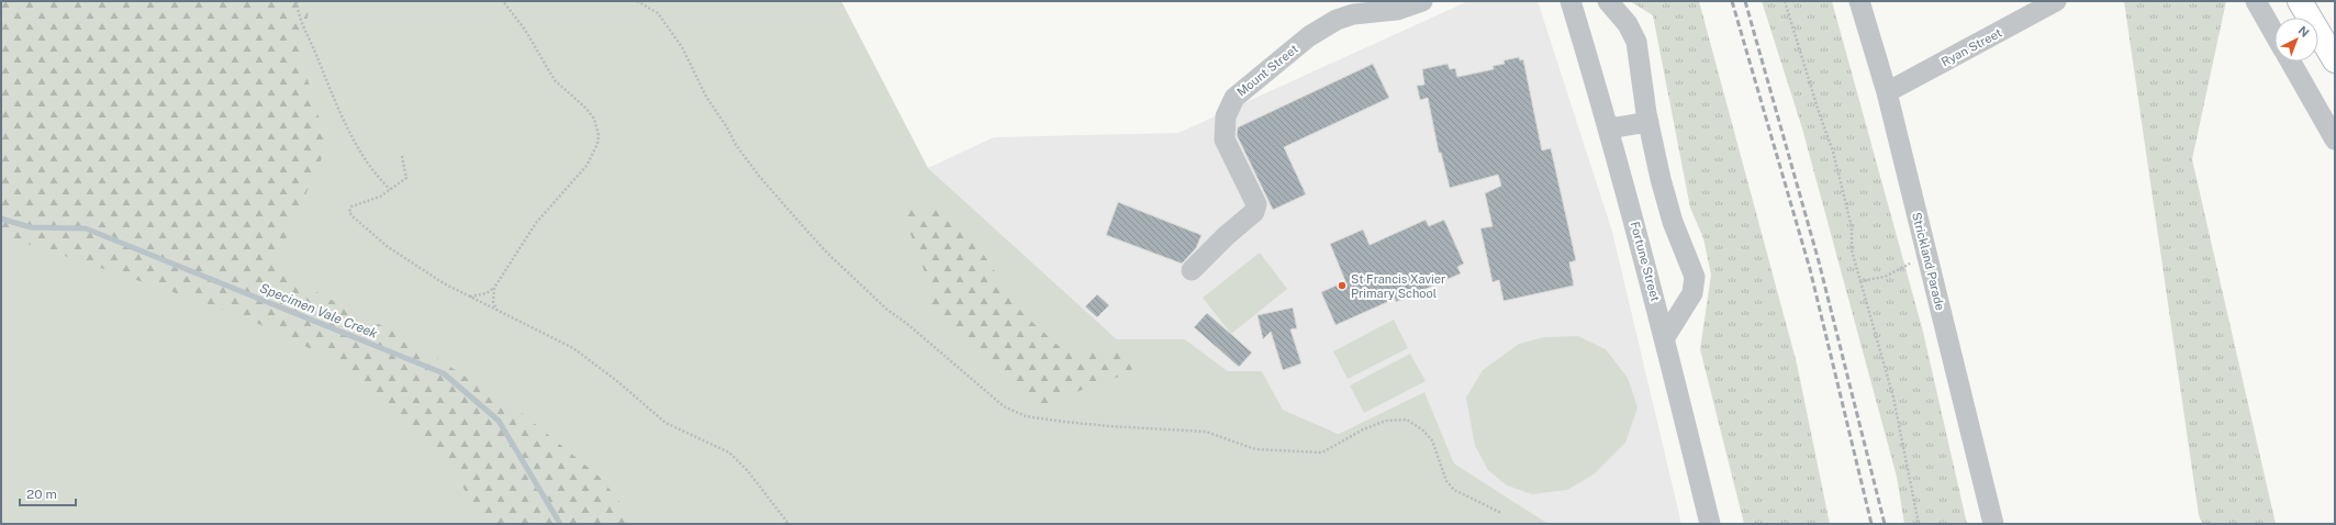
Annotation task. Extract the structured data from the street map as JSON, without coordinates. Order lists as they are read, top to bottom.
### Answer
{
  "streets": {
    "street": [
      "Ryan Street",
      "Mount Street",
      "Fortune Street",
      "Strickland Parade"
    ]
  },
  "crossings": [
    ["Ryan Street", "Strickland Parade"]
  ],
  "water": ["Specimen Vale Creek"],
  "places": ["St Francis Xavier Primary School"],
  "scale_bar": "20 m",
  "north": "top right"
}
